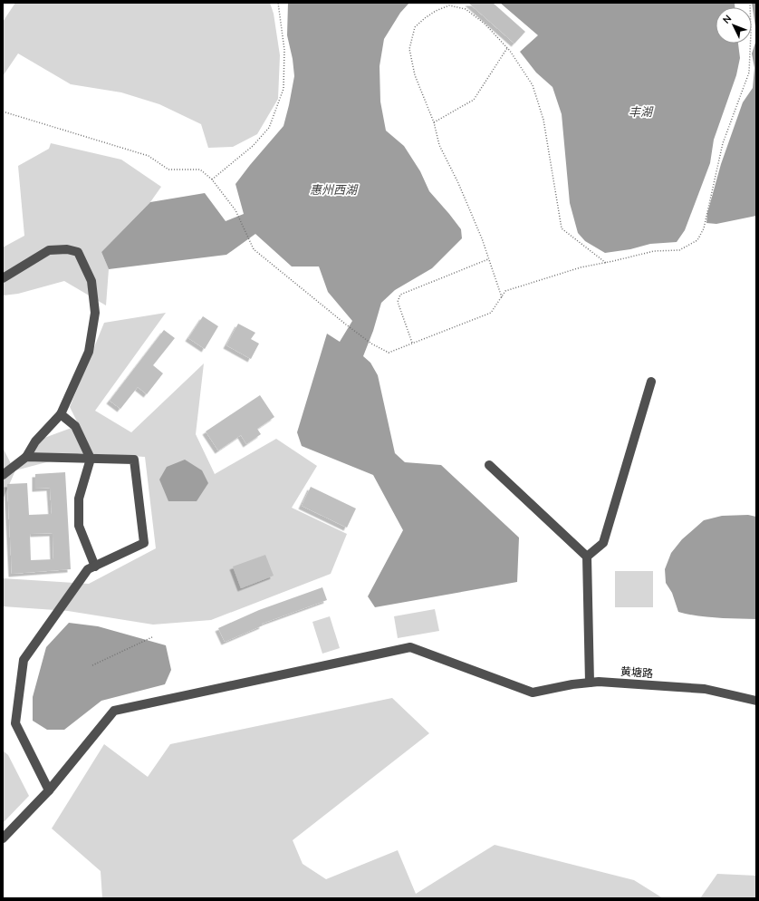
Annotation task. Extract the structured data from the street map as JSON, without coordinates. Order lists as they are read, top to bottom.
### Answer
{
  "streets": {
    "street": ["黄塘路"]
  },
  "water": ["丰湖", "惠州西湖"],
  "north": "top left"
}
